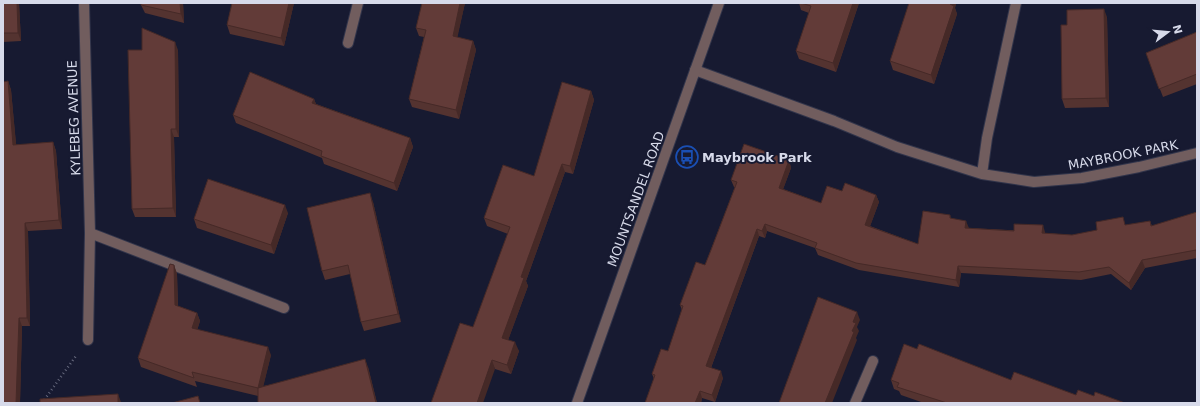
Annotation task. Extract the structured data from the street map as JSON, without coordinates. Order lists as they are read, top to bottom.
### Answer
{
  "streets": {
    "street": ["KYLEBEG AVENUE", "MAYBROOK PARK", "MOUNTSANDEL ROAD"]
  },
  "crossings": [
    ["MAYBROOK PARK", "MOUNTSANDEL ROAD"]
  ],
  "places": {
    "bus stop": ["Maybrook Park"]
  },
  "north": "right"
}
